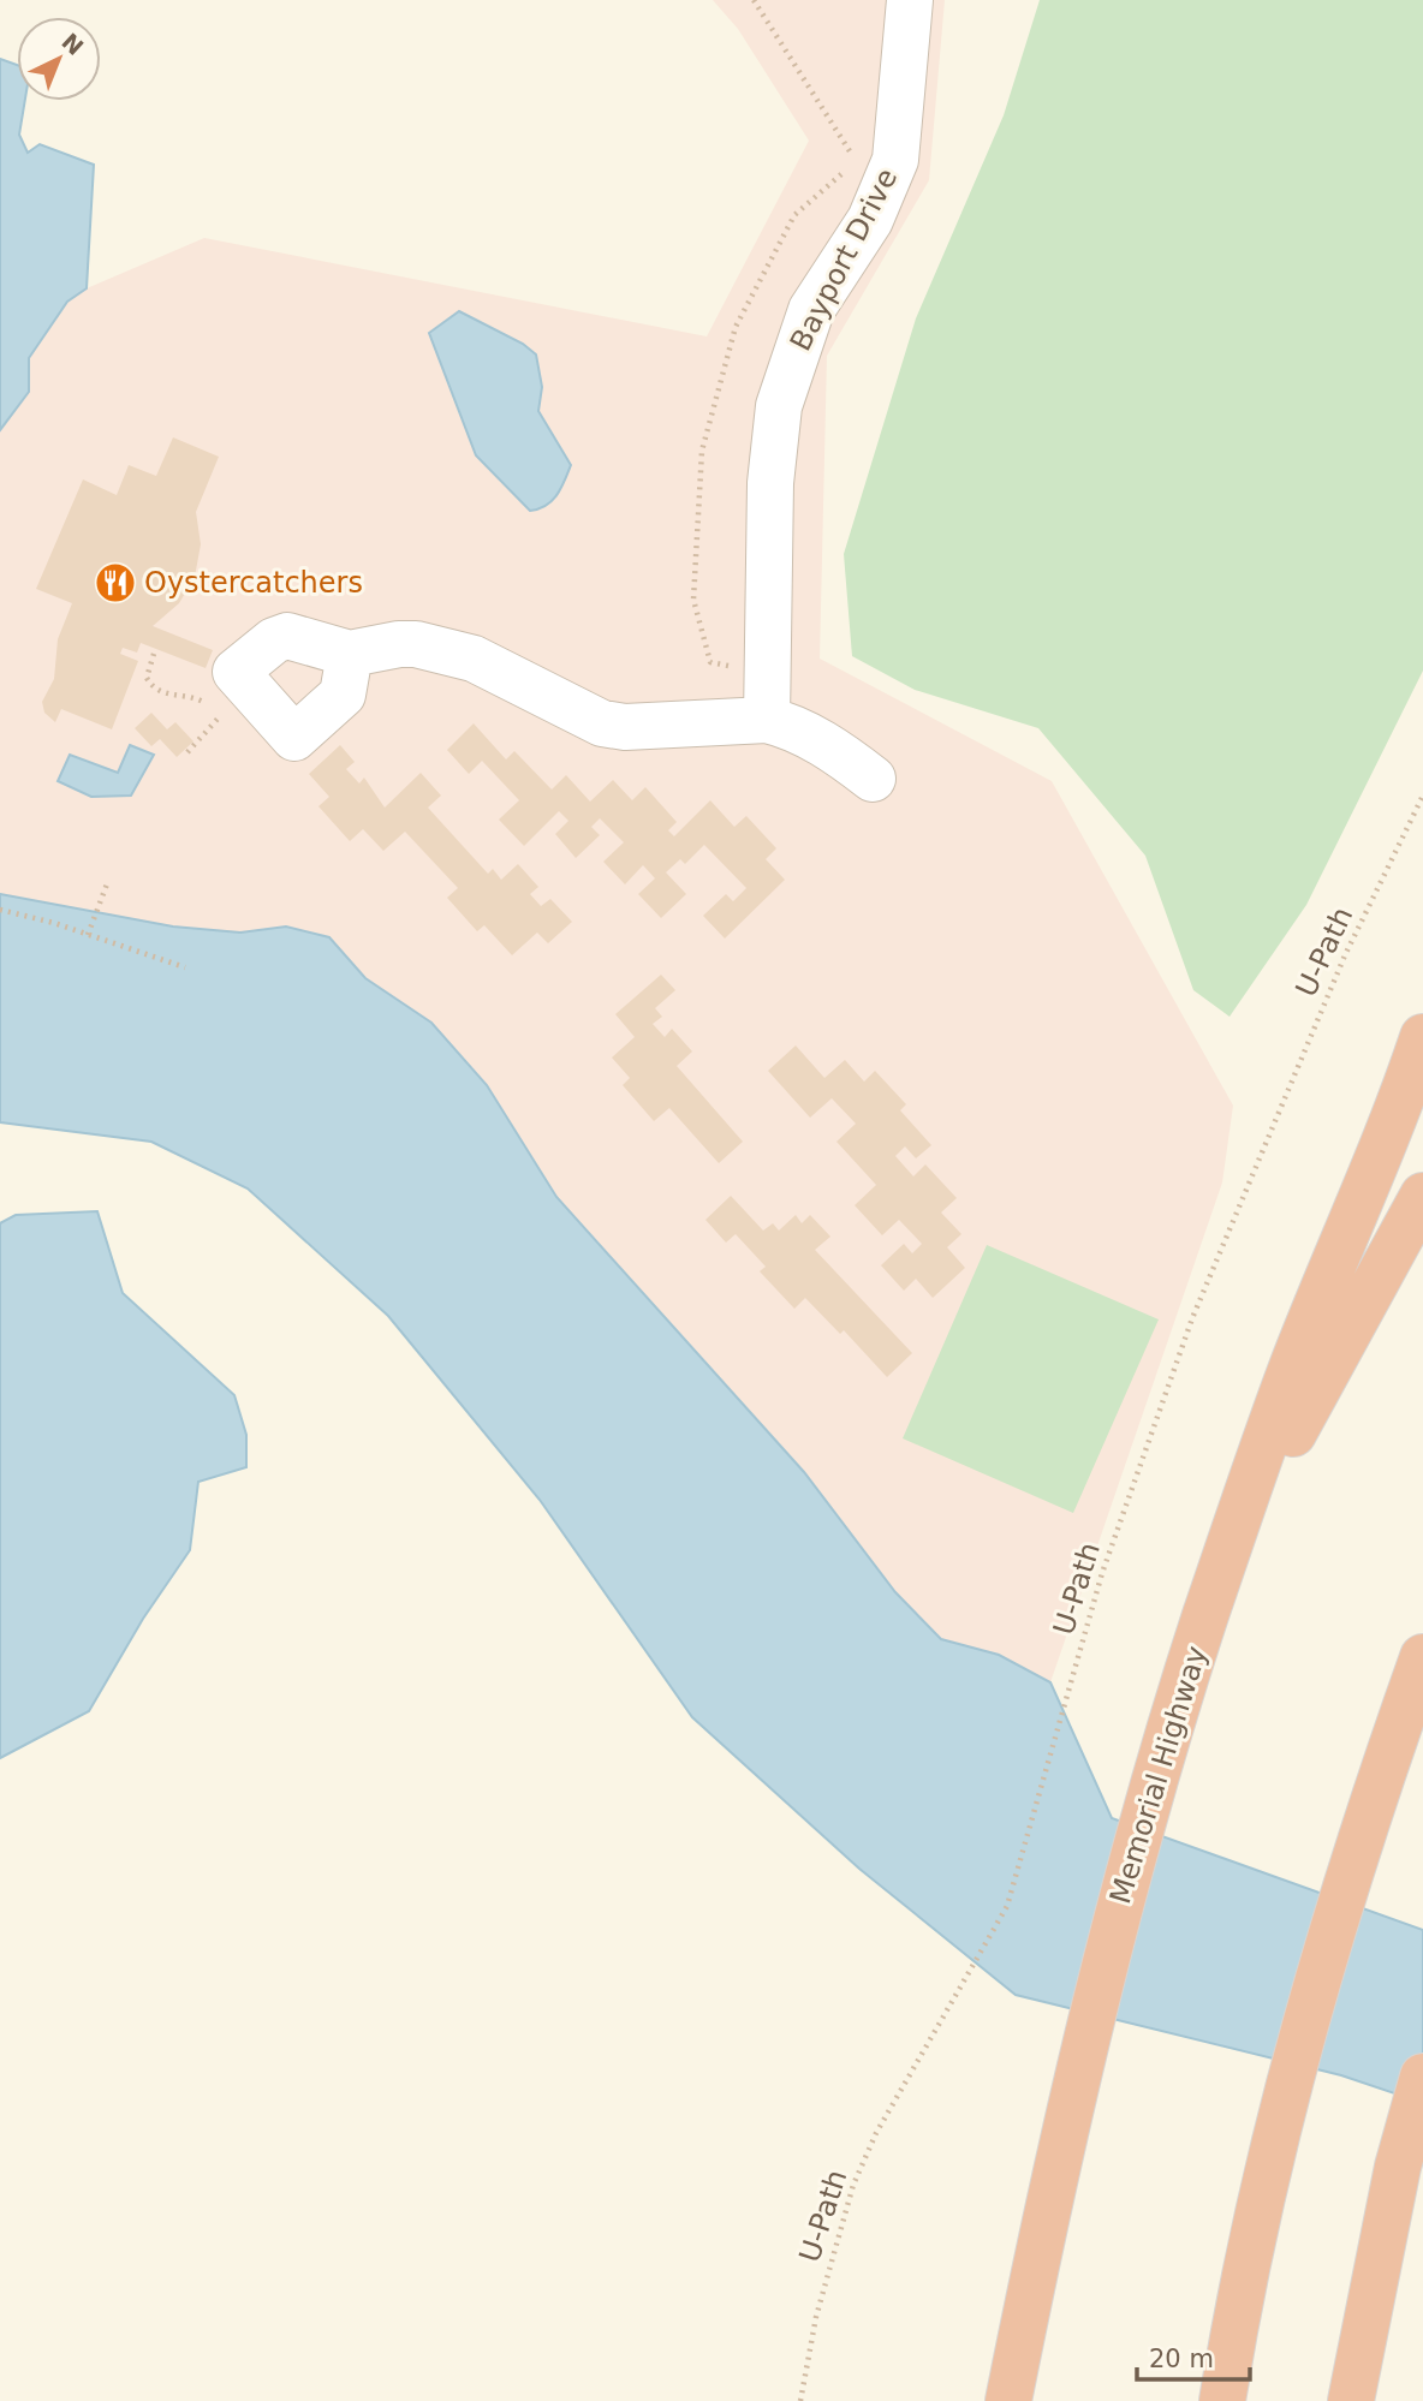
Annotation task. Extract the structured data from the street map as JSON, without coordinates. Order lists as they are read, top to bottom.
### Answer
{
  "streets": {
    "highway": ["Memorial Highway"],
    "street": ["Bayport Drive"],
    "path": ["U-Path"]
  },
  "places": {
    "restaurant": ["Oystercatchers"]
  },
  "scale_bar": "20 m",
  "north": "top right"
}
